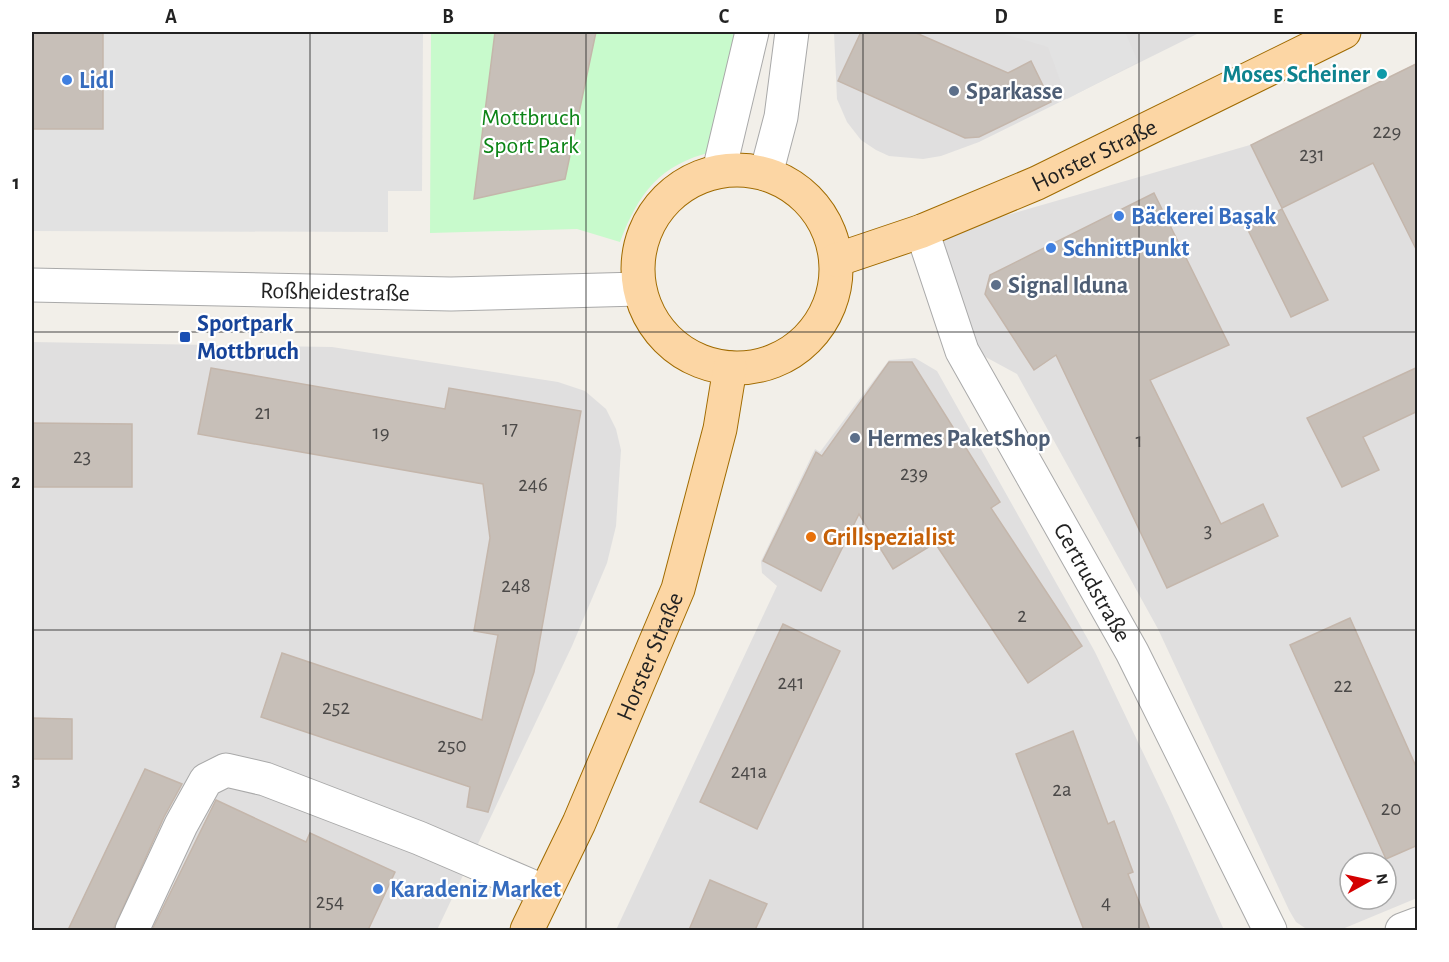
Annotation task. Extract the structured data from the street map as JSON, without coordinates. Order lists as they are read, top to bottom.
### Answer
{
  "streets": {
    "main road": ["Horster Straße"],
    "street": ["Roßheidestraße", "Gertrudstraße"]
  },
  "crossings": [
    ["Horster Straße", "Roßheidestraße"],
    ["Horster Straße", "Gertrudstraße"]
  ],
  "parks": ["Mottbruch Sport Park"],
  "places": {
    "other": [
      "Moses Scheiner",
      "Lidl",
      "Sparkasse",
      "Bäckerei Başak",
      "SchnittPunkt",
      "Signal Iduna",
      "Hermes PaketShop",
      "Grillspezialist",
      "Karadeniz Market"
    ],
    "transit": ["Sportpark Mottbruch"]
  },
  "house_numbers": [
    "229",
    "231",
    "21",
    "17",
    "19",
    "1",
    "23",
    "239",
    "246",
    "3",
    "248",
    "2",
    "241",
    "22",
    "252",
    "250",
    "241a",
    "2a",
    "20",
    "254",
    "4"
  ],
  "north": "right",
  "grid": {
    "columns": [
      "A",
      "B",
      "C",
      "D",
      "E"
    ],
    "rows": ["1", "2", "3"]
  }
}
